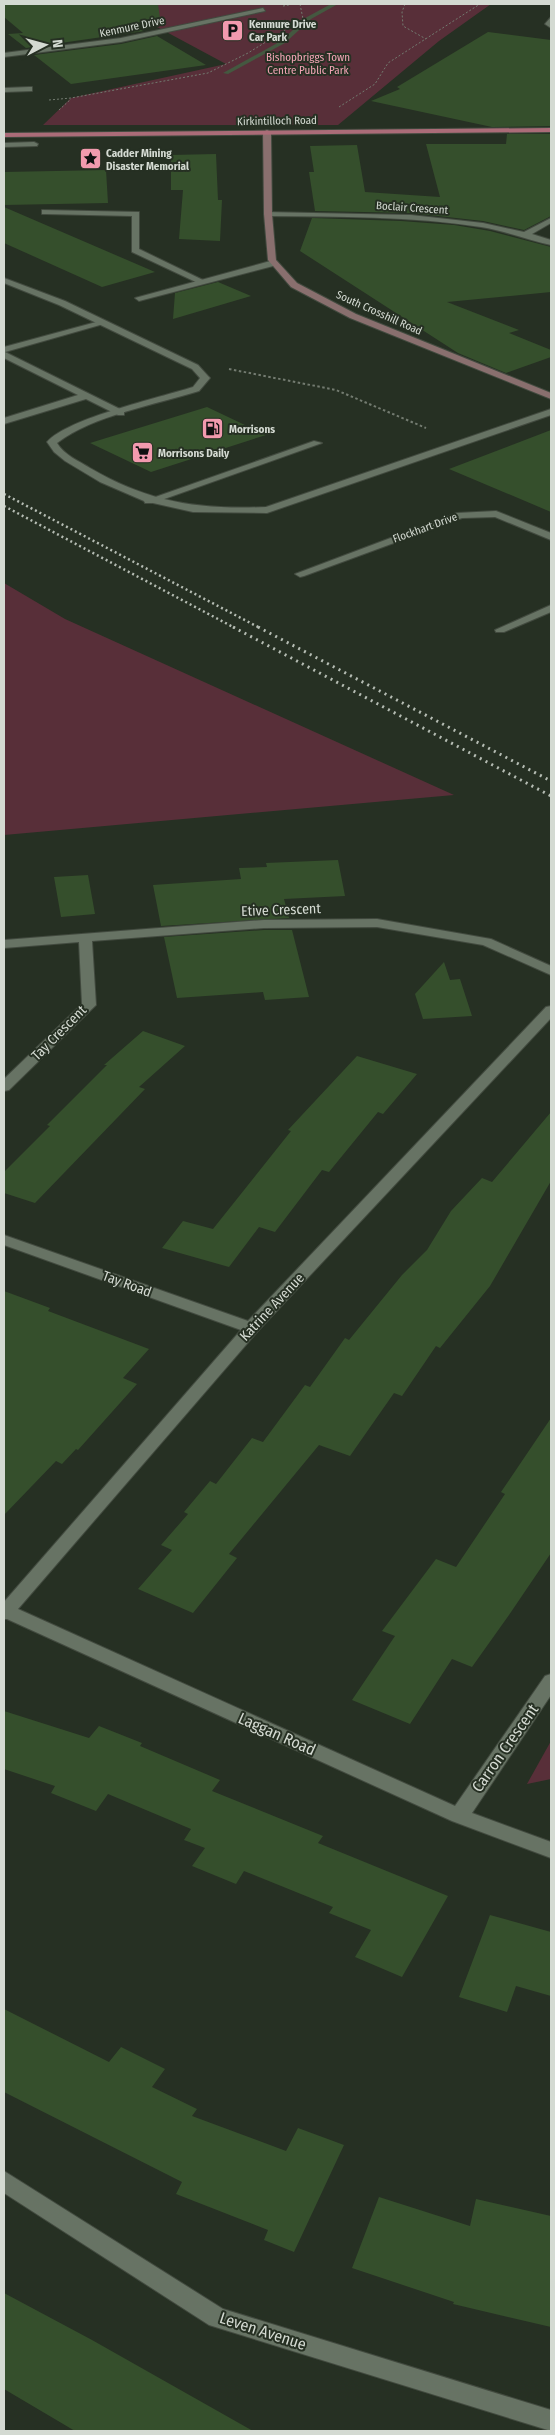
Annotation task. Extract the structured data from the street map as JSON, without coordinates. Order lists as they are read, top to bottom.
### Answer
{
  "streets": {
    "main road": ["Kirkintilloch Road"],
    "street": [
      "Kenmure Drive",
      "Boclair Crescent",
      "South Crosshill Road",
      "Flockhart Drive",
      "Etive Crescent",
      "Tay Crescent",
      "Tay Road",
      "Katrine Avenue",
      "Laggan Road",
      "Carron Crescent",
      "Leven Avenue"
    ]
  },
  "crossings": [
    ["Etive Crescent", "Tay Crescent"],
    ["Tay Road", "Katrine Avenue"],
    ["Katrine Avenue", "Laggan Road"],
    ["Laggan Road", "Carron Crescent"]
  ],
  "parks": ["Bishopbriggs Town Centre Public Park"],
  "places": {
    "parking": ["Kenmure Drive Car Park"],
    "place": ["Cadder Mining Disaster Memorial"],
    "fuel station": ["Morrisons"],
    "supermarket": ["Morrisons Daily"]
  },
  "north": "right"
}
